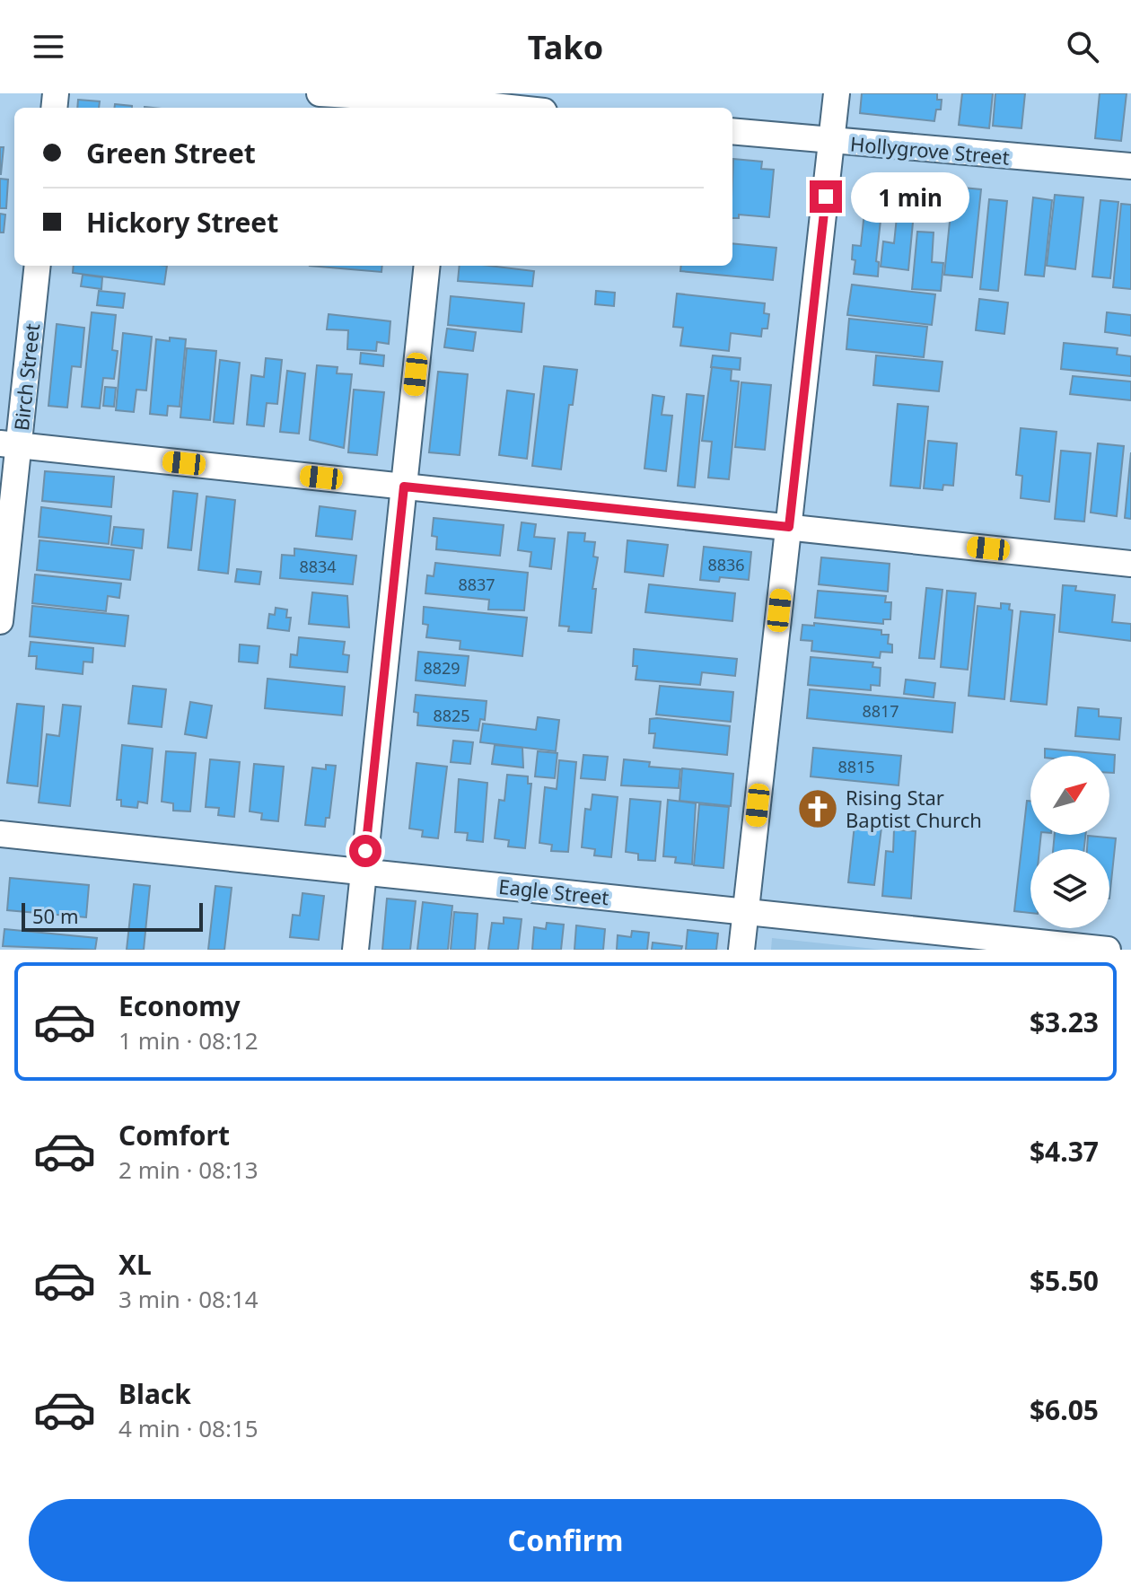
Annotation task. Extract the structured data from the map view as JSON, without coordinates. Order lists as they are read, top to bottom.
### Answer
{
  "streets": {
    "street": ["Hollygrove Street", "Birch Street", "Eagle Street"]
  },
  "places": {
    "church": ["Rising Star Baptist Church"]
  },
  "house_numbers": [
    "8836",
    "8834",
    "8837",
    "8829",
    "8817",
    "8825",
    "8815"
  ],
  "scale_bar": "50 m",
  "north": "top right",
  "page": {
    "header": "Tako",
    "banner": ["Green Street", "Hickory Street"],
    "bubble": "1 min",
    "scale": "50 m",
    "list": [
      {
        "name": "Economy",
        "note": "1 min · 08:12",
        "value": "$3.23"
      },
      {
        "name": "Comfort",
        "note": "2 min · 08:13",
        "value": "$4.37"
      },
      {
        "name": "XL",
        "note": "3 min · 08:14",
        "value": "$5.50"
      },
      {
        "name": "Black",
        "note": "4 min · 08:15",
        "value": "$6.05"
      }
    ],
    "buttons": "Confirm"
  }
}
